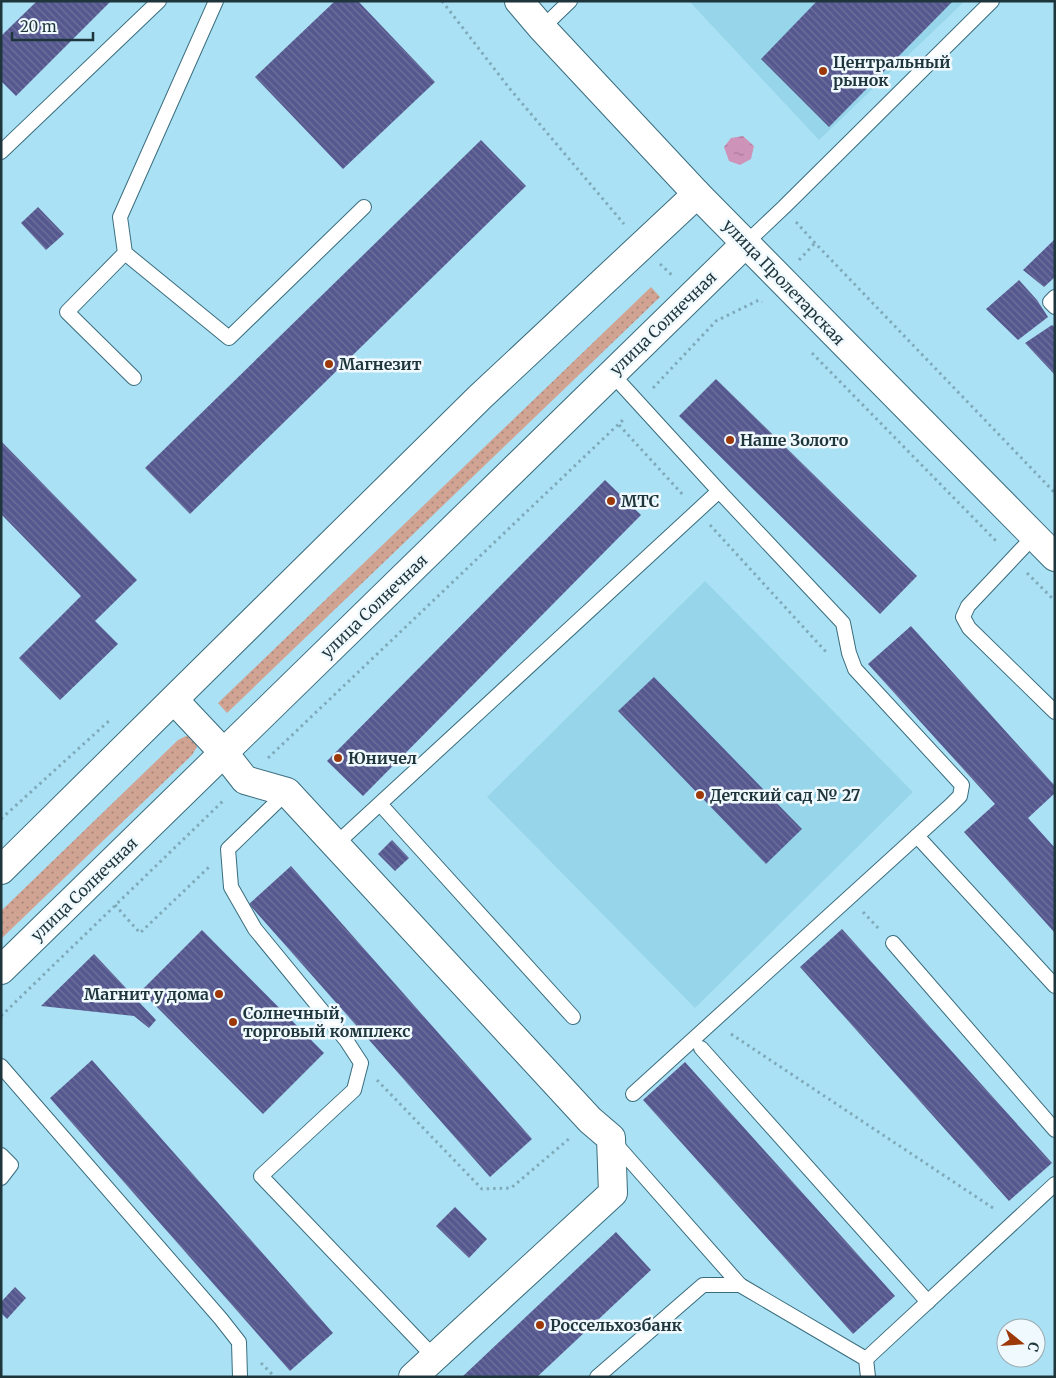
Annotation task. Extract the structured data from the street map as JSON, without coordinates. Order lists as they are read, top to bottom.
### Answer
{
  "streets": {
    "main road": ["улица Пролетарская", "улица Солнечная"]
  },
  "crossings": [
    ["улица Пролетарская", "улица Солнечная"]
  ],
  "places": [
    "Центральный рынок",
    "Магнезит",
    "Наше Золото",
    "МТС",
    "Юничел",
    "Детский сад № 27",
    "Магнит у дома",
    "Солнечный, торговый комплекс",
    "Россельхозбанк"
  ],
  "scale_bar": "20 m",
  "north": "right"
}
